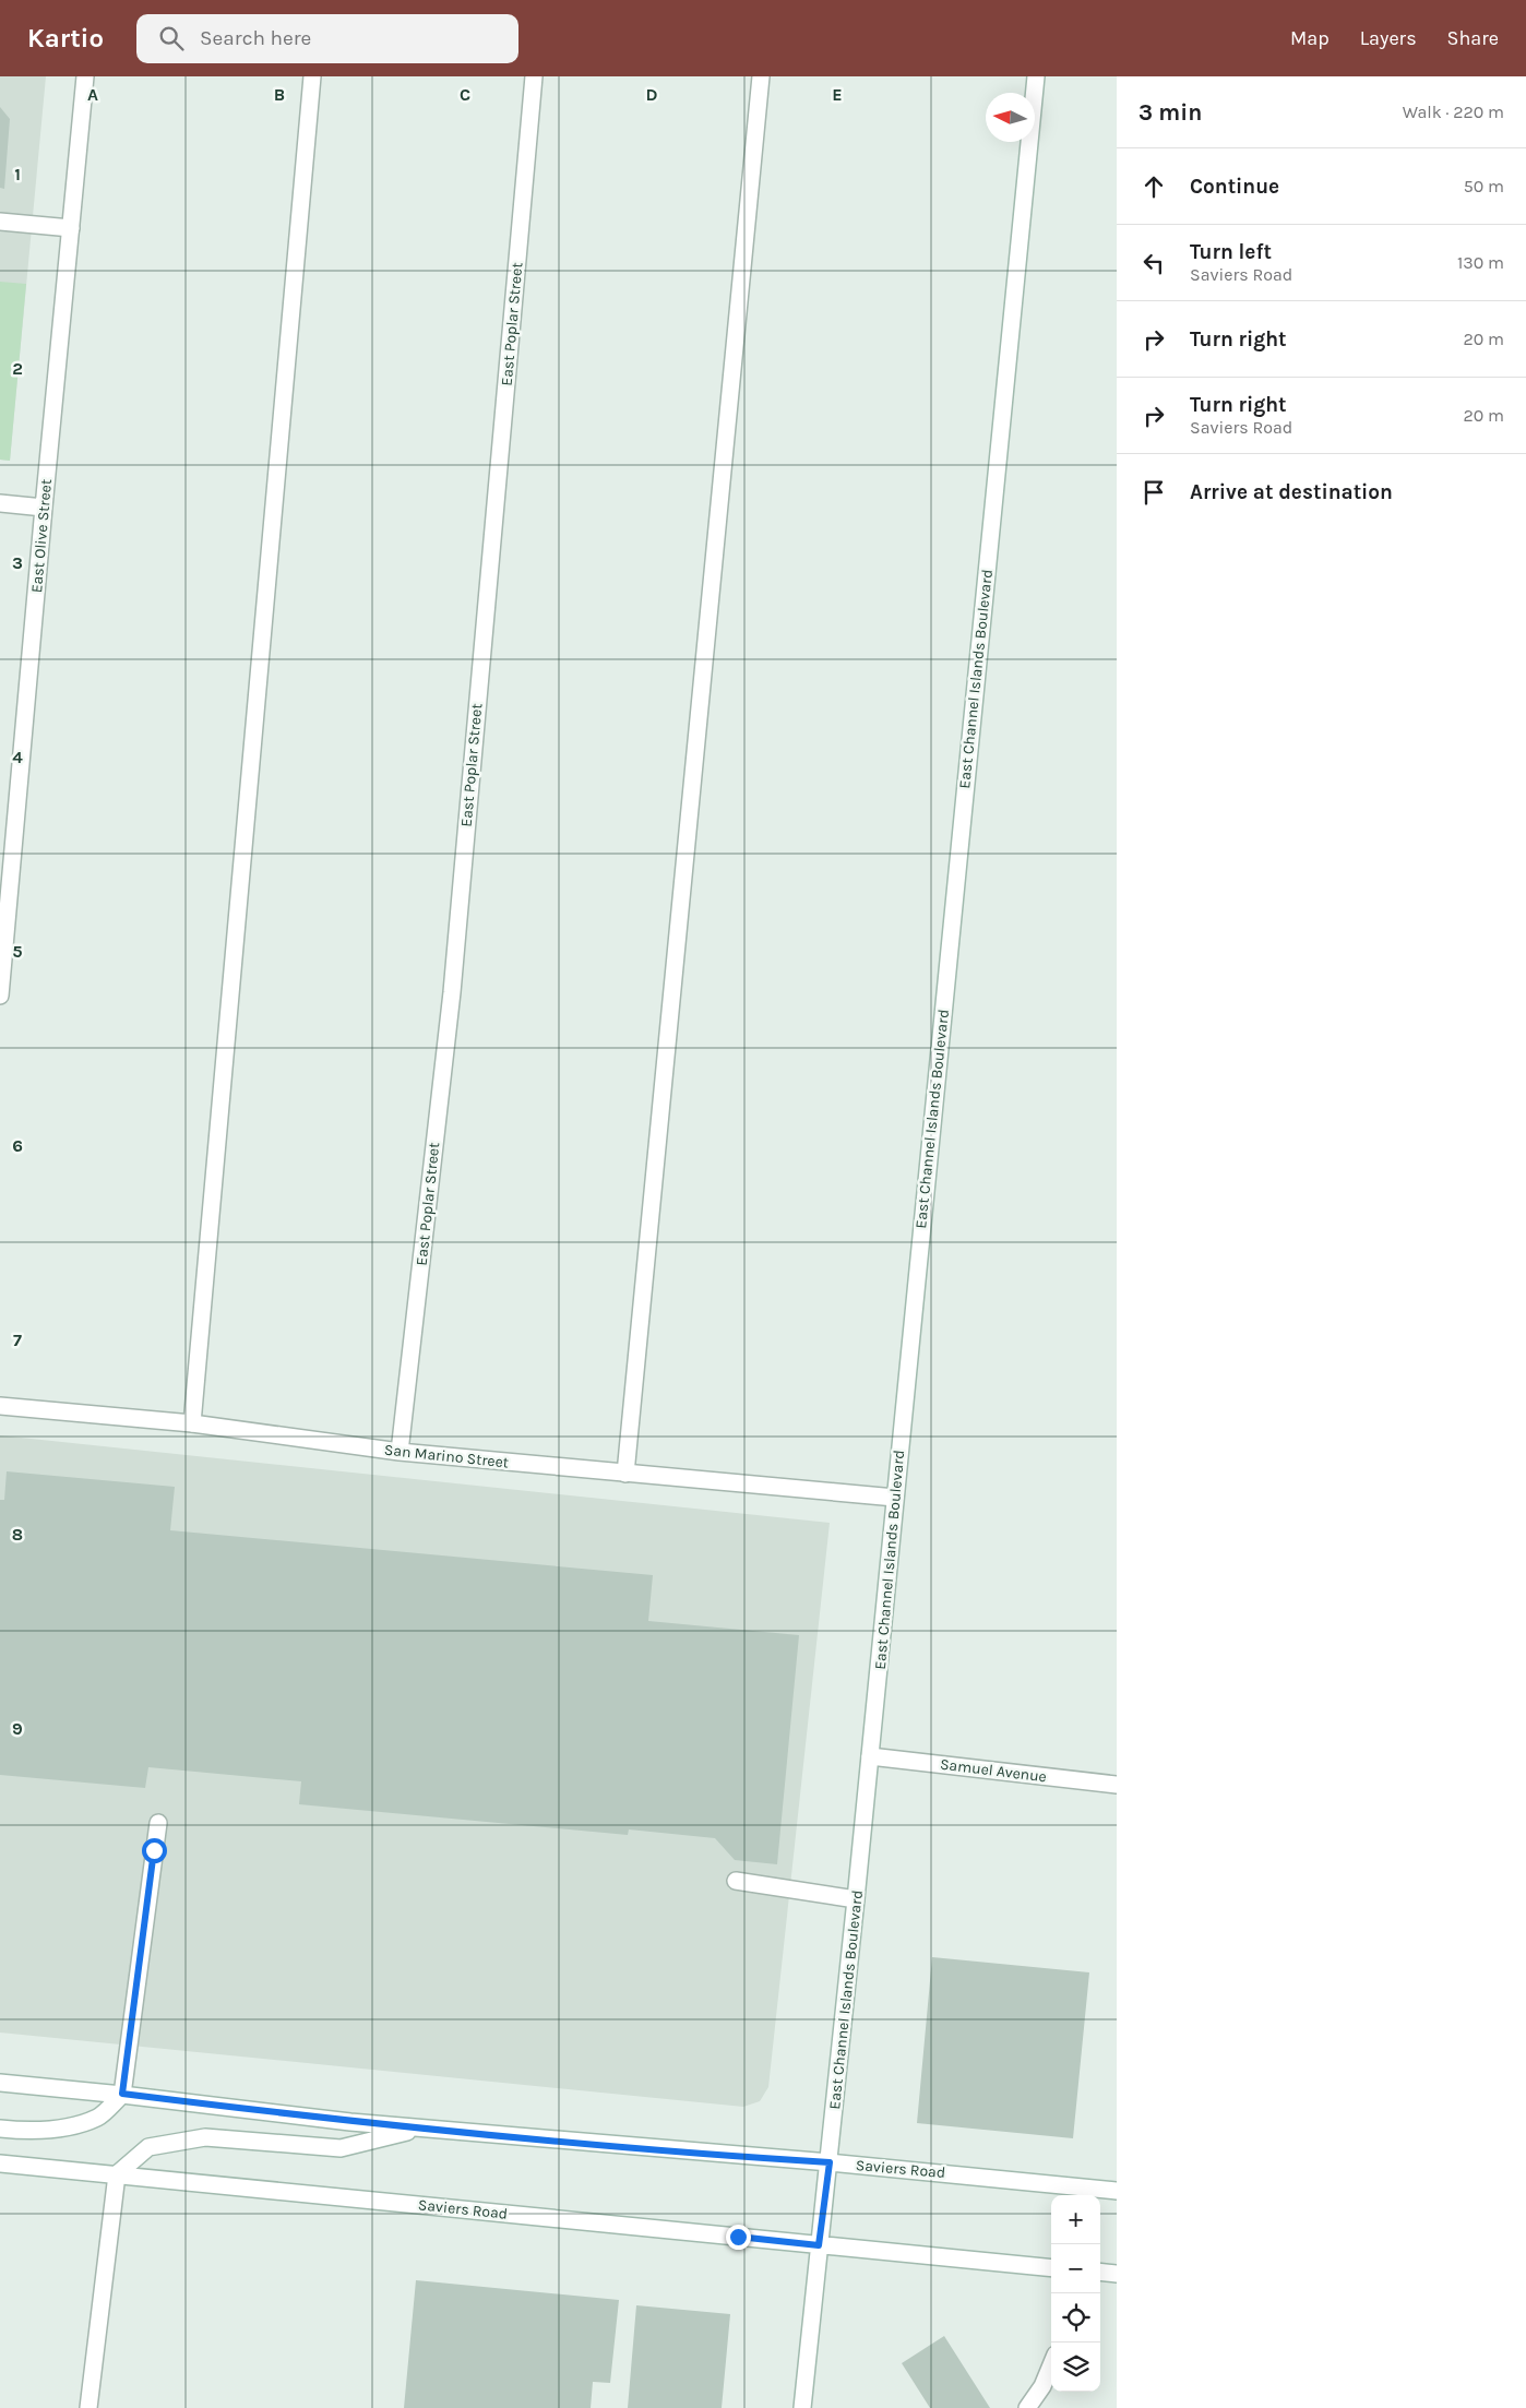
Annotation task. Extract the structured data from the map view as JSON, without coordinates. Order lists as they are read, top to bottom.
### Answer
{
  "streets": {
    "main road": [
      "East Poplar Street",
      "East Olive Street",
      "East Channel Islands Boulevard",
      "San Marino Street",
      "Samuel Avenue",
      "Saviers Road"
    ]
  },
  "crossings": [
    ["East Poplar Street", "San Marino Street"],
    ["East Channel Islands Boulevard", "San Marino Street"],
    ["East Channel Islands Boulevard", "Samuel Avenue"],
    ["East Channel Islands Boulevard", "Saviers Road"]
  ],
  "north": "left",
  "page": {
    "header": "Kartio",
    "search": "Search here",
    "nav": ["Map", "Layers", "Share"],
    "heading": ["3 min", "Walk · 220 m"],
    "list": [
      ["Continue", "50 m"],
      ["Turn left", "Saviers Road", "130 m"],
      ["Turn right", "20 m"],
      ["Turn right", "Saviers Road", "20 m"],
      "Arrive at destination"
    ],
    "map_buttons": ["+", "−"]
  },
  "grid": {
    "columns": [
      "A",
      "B",
      "C",
      "D",
      "E"
    ],
    "rows": [
      "1",
      "2",
      "3",
      "4",
      "5",
      "6",
      "7",
      "8",
      "9"
    ]
  }
}
